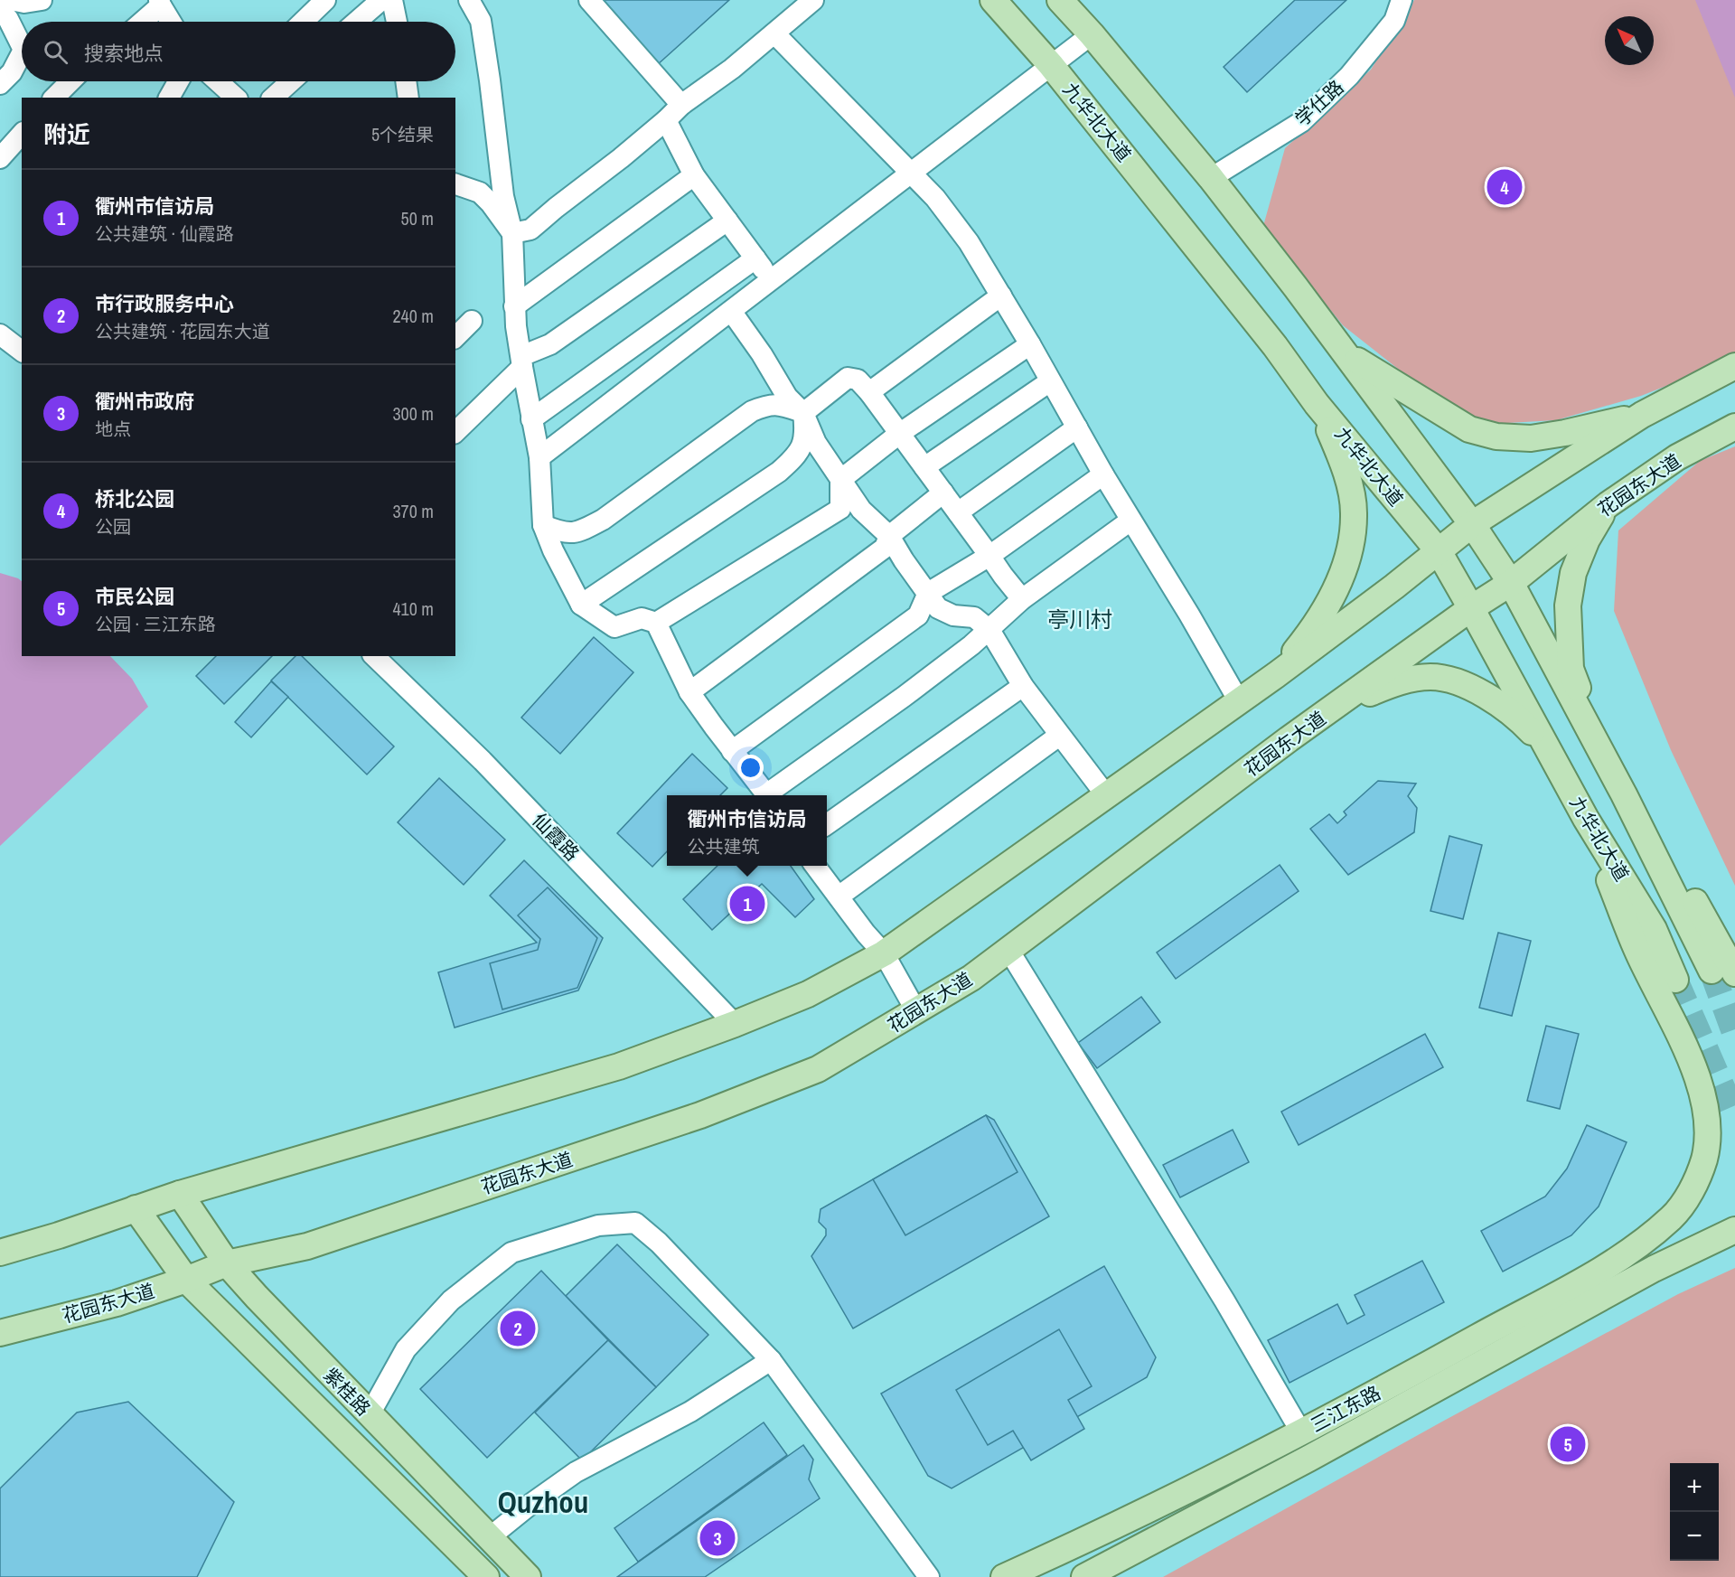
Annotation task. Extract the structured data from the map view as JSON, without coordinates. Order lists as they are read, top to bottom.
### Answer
{
  "streets": {
    "main road": [
      "九华北大道",
      "花园东大道",
      "紫桂路",
      "三江东路"
    ],
    "street": ["学仕路", "仙霞路"]
  },
  "crossings": [
    ["九华北大道", "花园东大道"],
    ["九华北大道", "三江东路"],
    ["花园东大道", "紫桂路"]
  ],
  "districts": ["亭川村", "Quzhou"],
  "north": "top left",
  "page": {
    "search": "搜索地点",
    "heading": ["附近", "5个结果"],
    "pins": [
      "4",
      "1",
      "2",
      "5",
      "3"
    ],
    "list": [
      {
        "mark": "1",
        "name": "衢州市信访局",
        "note": "公共建筑 · 仙霞路",
        "value": "50 m"
      },
      {
        "mark": "2",
        "name": "市行政服务中心",
        "note": "公共建筑 · 花园东大道",
        "value": "240 m"
      },
      {
        "mark": "3",
        "name": "衢州市政府",
        "note": "地点",
        "value": "300 m"
      },
      {
        "mark": "4",
        "name": "桥北公园",
        "note": "公园",
        "value": "370 m"
      },
      {
        "mark": "5",
        "name": "市民公园",
        "note": "公园 · 三江东路",
        "value": "410 m"
      }
    ],
    "popup": ["衢州市信访局", "公共建筑"],
    "map_buttons": ["+", "−"]
  }
}
